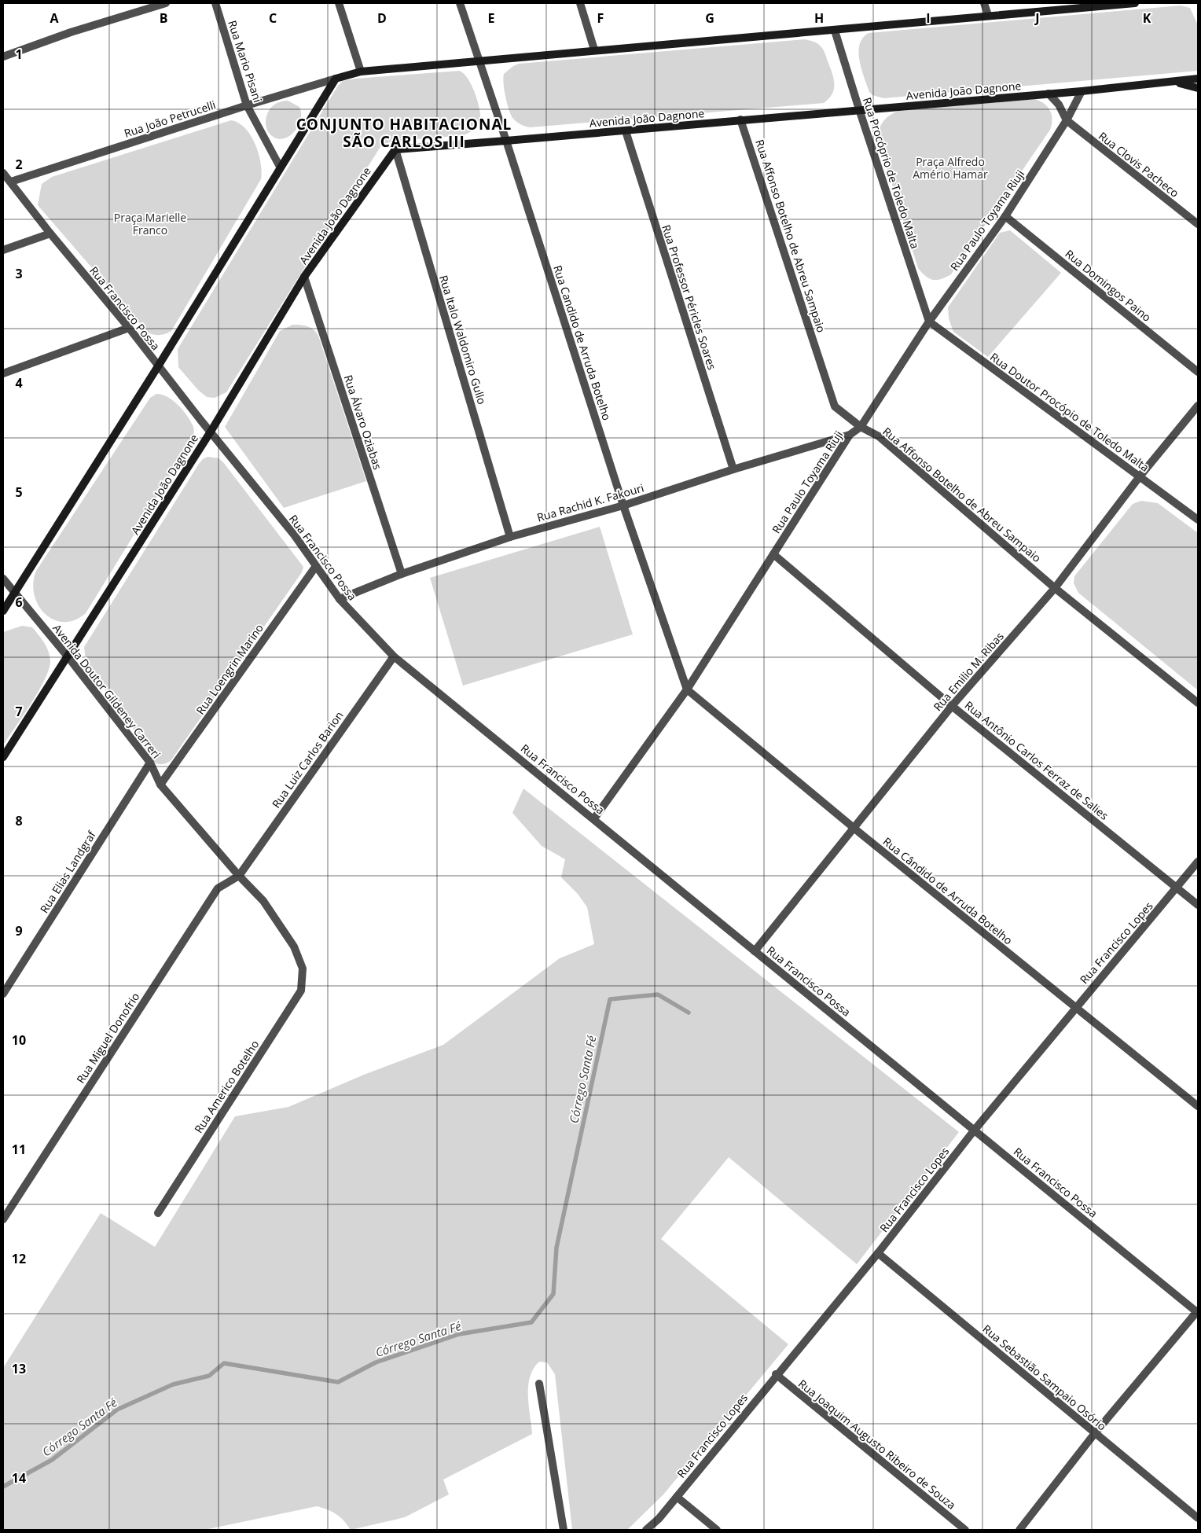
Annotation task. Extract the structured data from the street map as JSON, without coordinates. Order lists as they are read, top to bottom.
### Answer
{
  "streets": {
    "street": [
      "Rua Mario Pisani",
      "Avenida João Dagnone",
      "Rua João Petrucelli",
      "Rua Clovis Pacheco",
      "Rua Procóprio de Toledo Malta",
      "Rua Paulo Toyama Riuji",
      "Rua Affonso Botelho de Abreu Sampaio",
      "Rua Domingos Paino",
      "Rua Professor Péricles Soares",
      "Rua Francisco Possa",
      "Rua Italo Waldomiro Gullo",
      "Rua Candido de Arruda Botelho",
      "Rua Doutor Procópio de Toledo Malta",
      "Rua Álvaro Oziabas",
      "Rua Rachid K. Fakouri",
      "Rua Loengrin Marino",
      "Rua Emilio M. Ribas",
      "Avenida Doutor Gildeney Carreri",
      "Rua Luiz Carlos Barion",
      "Rua Antônio Carlos Ferraz de Salies",
      "Rua Elias Landgraf",
      "Rua Cândido de Arruda Botelho",
      "Rua Francisco Lopes",
      "Rua Miguel Donofrio",
      "Rua Americo Botelho",
      "Rua Sebastião Sampaio Osório",
      "Rua Joaquim Augusto Ribeiro de Souza"
    ]
  },
  "crossings": [
    ["Rua Mario Pisani", "Rua João Petrucelli"],
    ["Avenida João Dagnone", "Rua Procóprio de Toledo Malta"],
    ["Avenida João Dagnone", "Rua Paulo Toyama Riuji"],
    ["Avenida João Dagnone", "Rua Affonso Botelho de Abreu Sampaio"],
    ["Avenida João Dagnone", "Rua Professor Péricles Soares"],
    ["Avenida João Dagnone", "Rua Francisco Possa"],
    ["Avenida João Dagnone", "Rua Italo Waldomiro Gullo"],
    ["Avenida João Dagnone", "Rua Candido de Arruda Botelho"],
    ["Avenida João Dagnone", "Rua Álvaro Oziabas"],
    ["Avenida João Dagnone", "Avenida Doutor Gildeney Carreri"],
    ["Rua João Petrucelli", "Rua Francisco Possa"],
    ["Rua Clovis Pacheco", "Rua Paulo Toyama Riuji"],
    ["Rua Procóprio de Toledo Malta", "Rua Paulo Toyama Riuji"],
    ["Rua Procóprio de Toledo Malta", "Rua Doutor Procópio de Toledo Malta"],
    ["Rua Paulo Toyama Riuji", "Rua Affonso Botelho de Abreu Sampaio"],
    ["Rua Paulo Toyama Riuji", "Rua Domingos Paino"],
    ["Rua Paulo Toyama Riuji", "Rua Francisco Possa"],
    ["Rua Paulo Toyama Riuji", "Rua Candido de Arruda Botelho"],
    ["Rua Paulo Toyama Riuji", "Rua Doutor Procópio de Toledo Malta"],
    ["Rua Paulo Toyama Riuji", "Rua Rachid K. Fakouri"],
    ["Rua Paulo Toyama Riuji", "Rua Antônio Carlos Ferraz de Salies"],
    ["Rua Paulo Toyama Riuji", "Rua Cândido de Arruda Botelho"],
    ["Rua Affonso Botelho de Abreu Sampaio", "Rua Emilio M. Ribas"],
    ["Rua Professor Péricles Soares", "Rua Rachid K. Fakouri"],
    ["Rua Francisco Possa", "Rua Rachid K. Fakouri"],
    ["Rua Francisco Possa", "Rua Loengrin Marino"],
    ["Rua Francisco Possa", "Rua Emilio M. Ribas"],
    ["Rua Francisco Possa", "Rua Luiz Carlos Barion"],
    ["Rua Francisco Possa", "Rua Francisco Lopes"],
    ["Rua Italo Waldomiro Gullo", "Rua Rachid K. Fakouri"],
    ["Rua Candido de Arruda Botelho", "Rua Rachid K. Fakouri"],
    ["Rua Candido de Arruda Botelho", "Rua Cândido de Arruda Botelho"],
    ["Rua Doutor Procópio de Toledo Malta", "Rua Emilio M. Ribas"],
    ["Rua Álvaro Oziabas", "Rua Rachid K. Fakouri"],
    ["Rua Loengrin Marino", "Avenida Doutor Gildeney Carreri"],
    ["Rua Emilio M. Ribas", "Rua Antônio Carlos Ferraz de Salies"],
    ["Rua Emilio M. Ribas", "Rua Cândido de Arruda Botelho"],
    ["Avenida Doutor Gildeney Carreri", "Rua Luiz Carlos Barion"],
    ["Avenida Doutor Gildeney Carreri", "Rua Elias Landgraf"],
    ["Avenida Doutor Gildeney Carreri", "Rua Miguel Donofrio"],
    ["Avenida Doutor Gildeney Carreri", "Rua Americo Botelho"],
    ["Rua Luiz Carlos Barion", "Rua Miguel Donofrio"],
    ["Rua Antônio Carlos Ferraz de Salies", "Rua Francisco Lopes"],
    ["Rua Cândido de Arruda Botelho", "Rua Francisco Lopes"],
    ["Rua Francisco Lopes", "Rua Sebastião Sampaio Osório"],
    ["Rua Francisco Lopes", "Rua Joaquim Augusto Ribeiro de Souza"]
  ],
  "districts": ["CONJUNTO HABITACIONAL SÃO CARLOS III"],
  "water": ["Córrego Santa Fé"],
  "parks": ["Praça Alfredo Amério Hamar", "Praça Marielle Franco"],
  "grid": {
    "columns": [
      "A",
      "B",
      "C",
      "D",
      "E",
      "F",
      "G",
      "H",
      "I",
      "J",
      "K"
    ],
    "rows": [
      "1",
      "2",
      "3",
      "4",
      "5",
      "6",
      "7",
      "8",
      "9",
      "10",
      "11",
      "12",
      "13",
      "14"
    ]
  }
}
